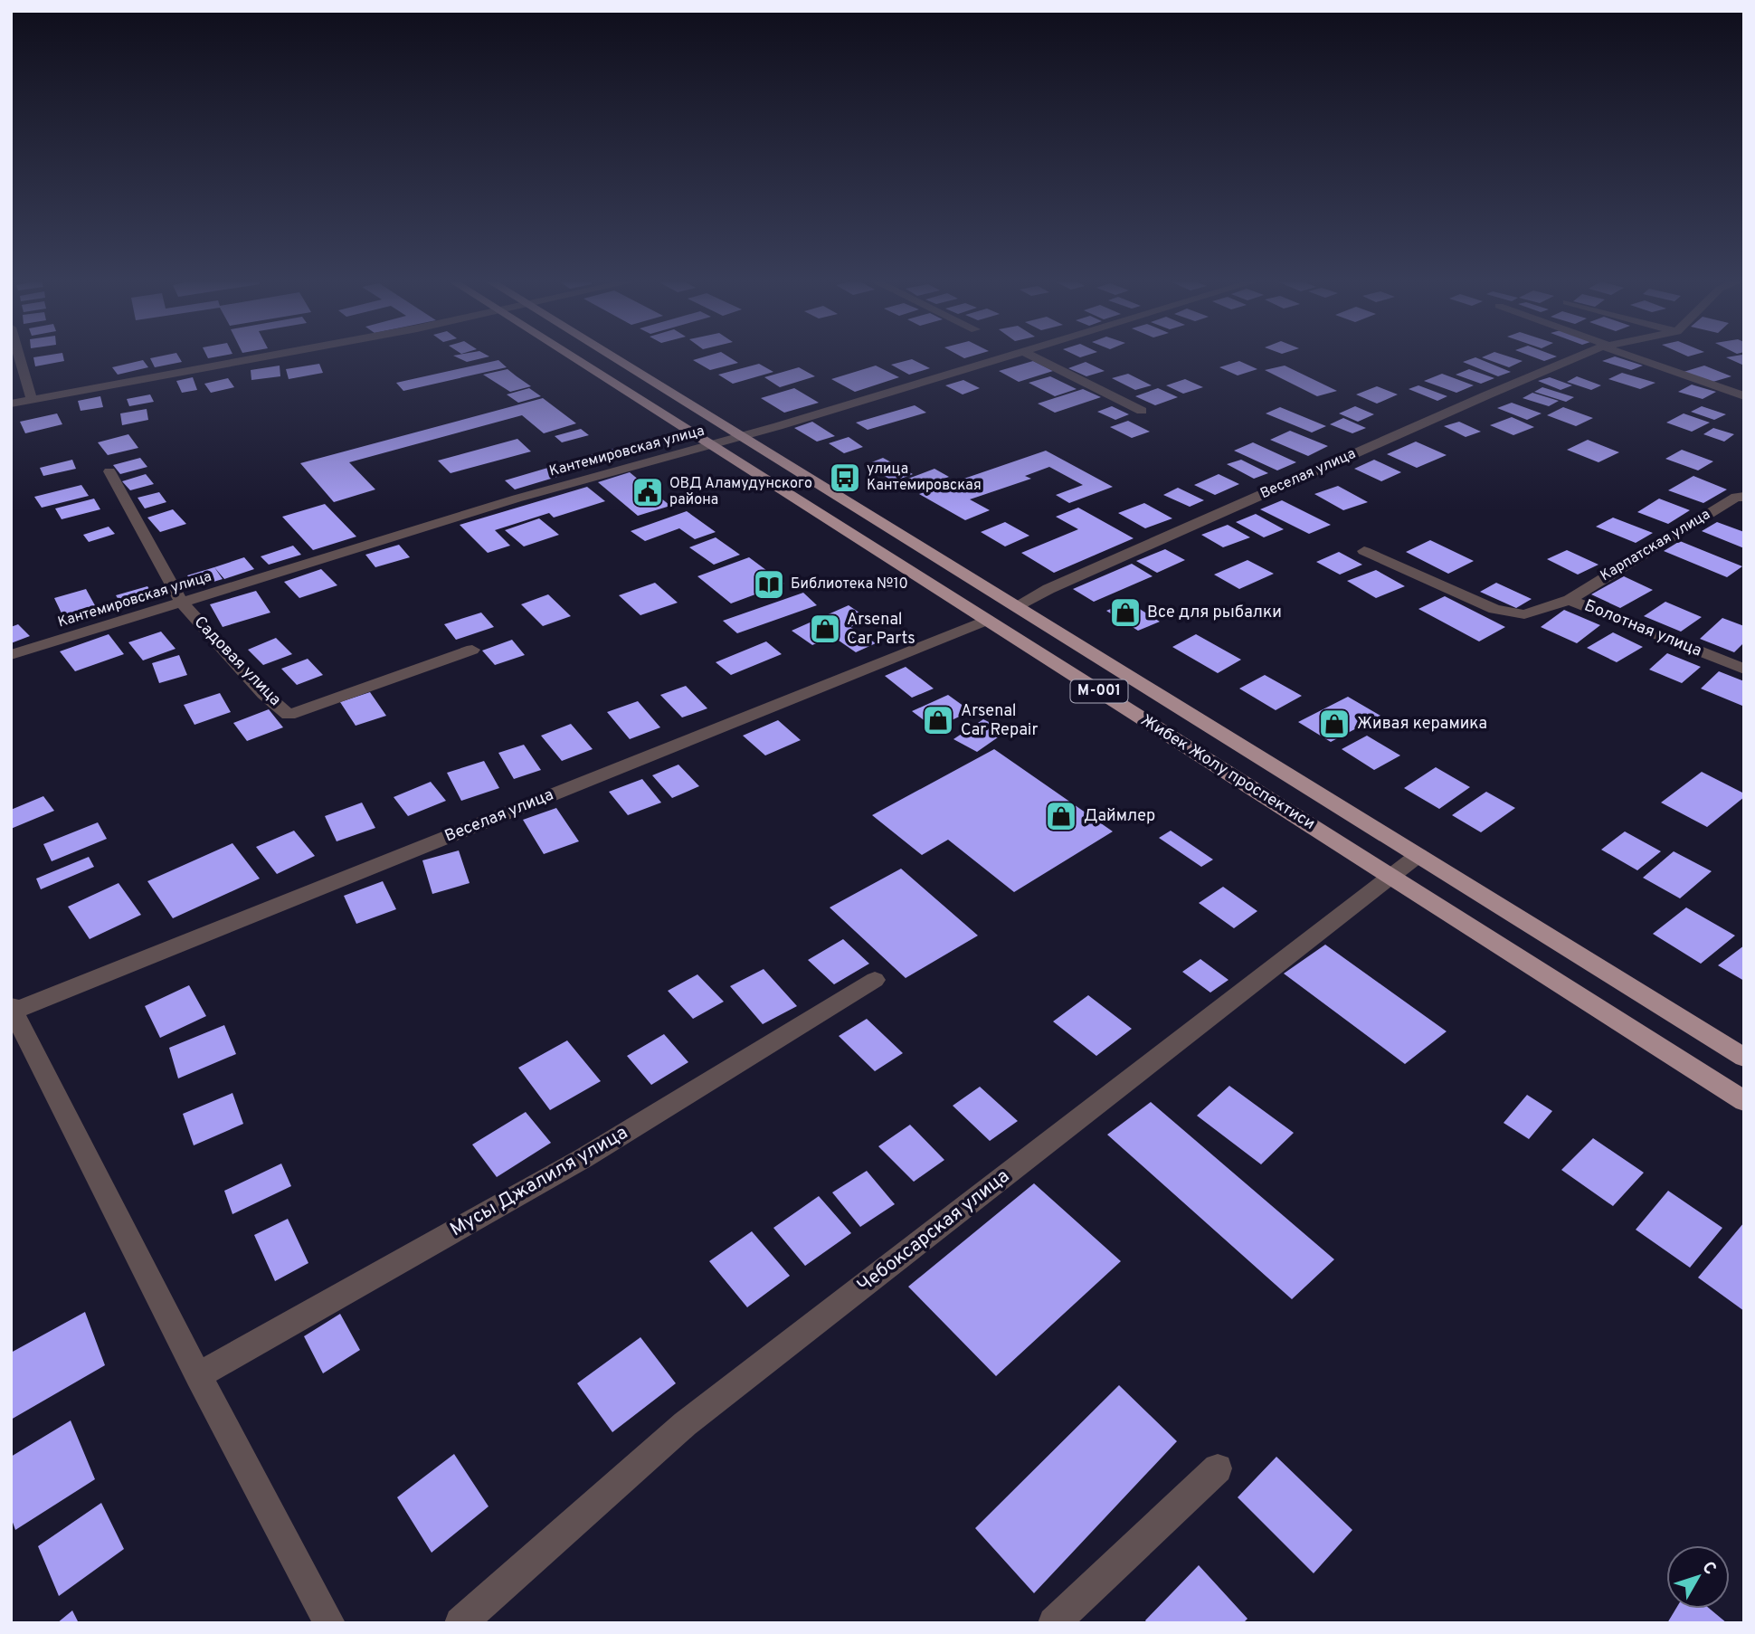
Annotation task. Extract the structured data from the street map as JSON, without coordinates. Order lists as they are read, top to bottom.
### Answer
{
  "streets": {
    "main road": ["М-001", "Жибек Жолу проспектиси"],
    "street": [
      "Кантемировская улица",
      "Веселая улица",
      "Карпатская улица",
      "Болотная улица",
      "Садовая улица",
      "Мусы Джалиля улица",
      "Чебоксарская улица"
    ]
  },
  "crossings": [
    ["Кантемировская улица", "Садовая улица"],
    ["Кантемировская улица", "Жибек Жолу проспектиси"],
    ["Веселая улица", "Жибек Жолу проспектиси"],
    ["Карпатская улица", "Болотная улица"],
    ["Жибек Жолу проспектиси", "Чебоксарская улица"]
  ],
  "places": {
    "bus stop": ["улица Кантемировская"],
    "public building": ["ОВД Аламудунского района"],
    "library": ["Библиотека №10"],
    "shop": [
      "Все для рыбалки",
      "Arsenal Car Parts",
      "Arsenal Car Repair",
      "Живая керамика",
      "Даймлер"
    ]
  },
  "north": "top right"
}
